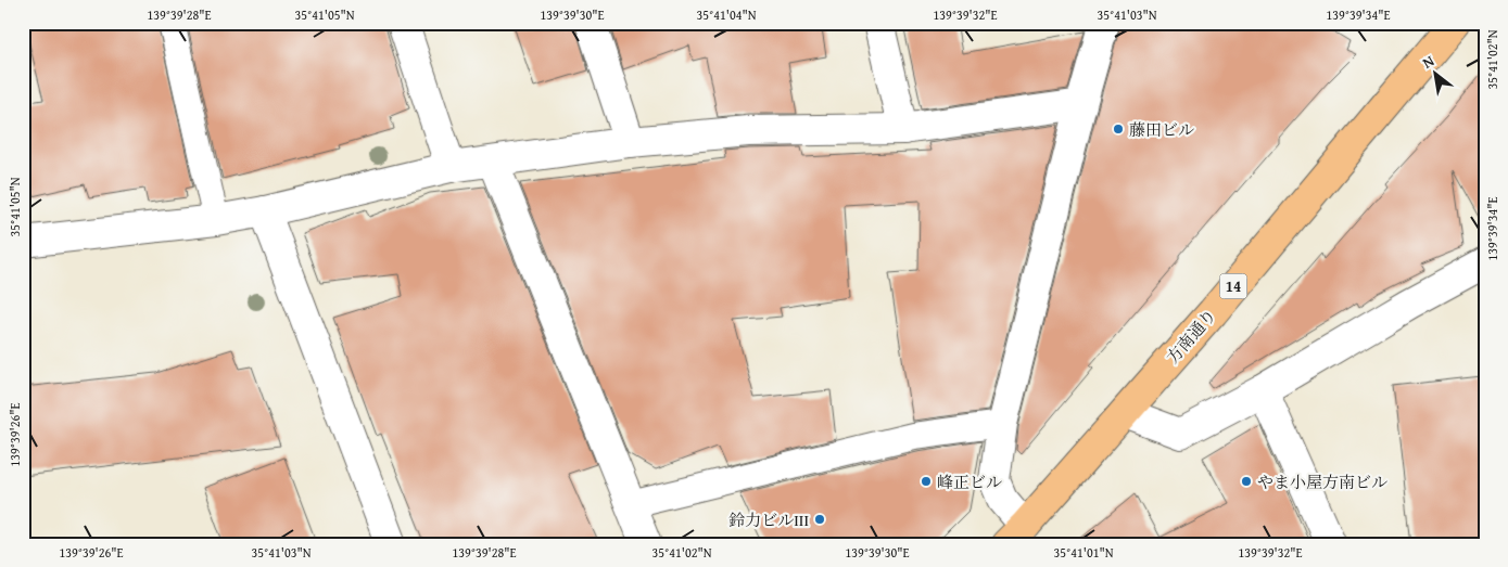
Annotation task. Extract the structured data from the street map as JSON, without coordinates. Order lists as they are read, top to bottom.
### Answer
{
  "streets": {
    "main road": ["14", "方南通り"]
  },
  "places": [
    "藤田ビル",
    "峰正ビル",
    "やま小屋方南ビル",
    "鈴力ビルIII"
  ],
  "north": "top left",
  "coordinates": [
    "139°39'28\"E",
    "35°41'05\"N",
    "139°39'30\"E",
    "35°41'04\"N",
    "139°39'32\"E",
    "35°41'03\"N",
    "139°39'34\"E",
    "35°41'02\"N",
    "139°39'26\"E",
    "35°41'01\"N"
  ]
}
